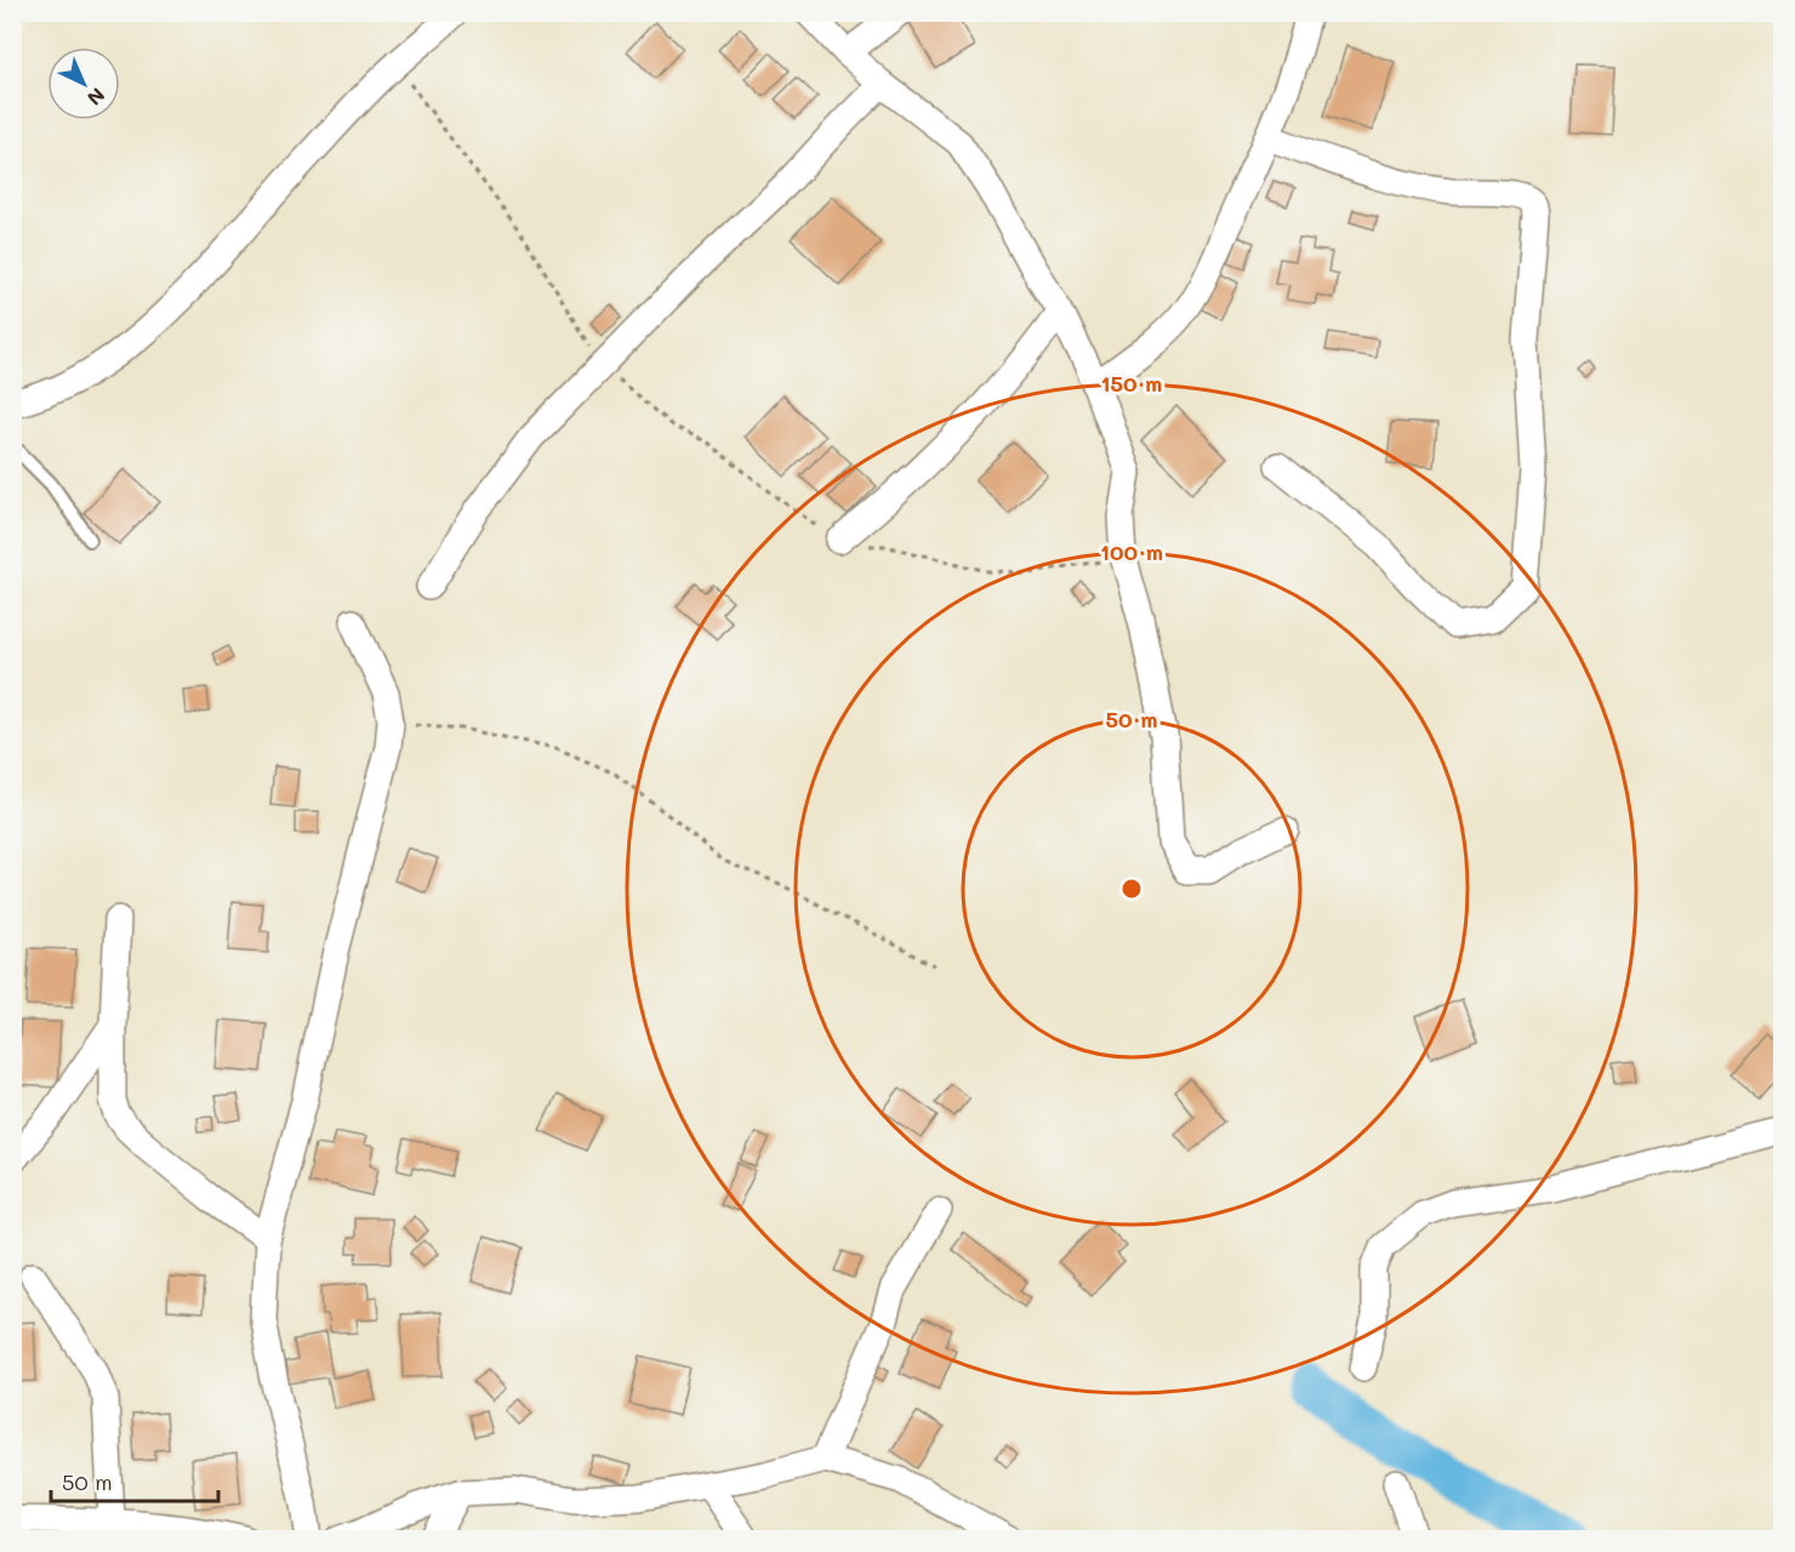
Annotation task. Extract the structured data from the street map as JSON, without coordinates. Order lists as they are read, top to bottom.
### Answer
{
  "scale_bar": "50 m",
  "north": "bottom right",
  "rings": ["150 m", "100 m", "50 m"]
}
